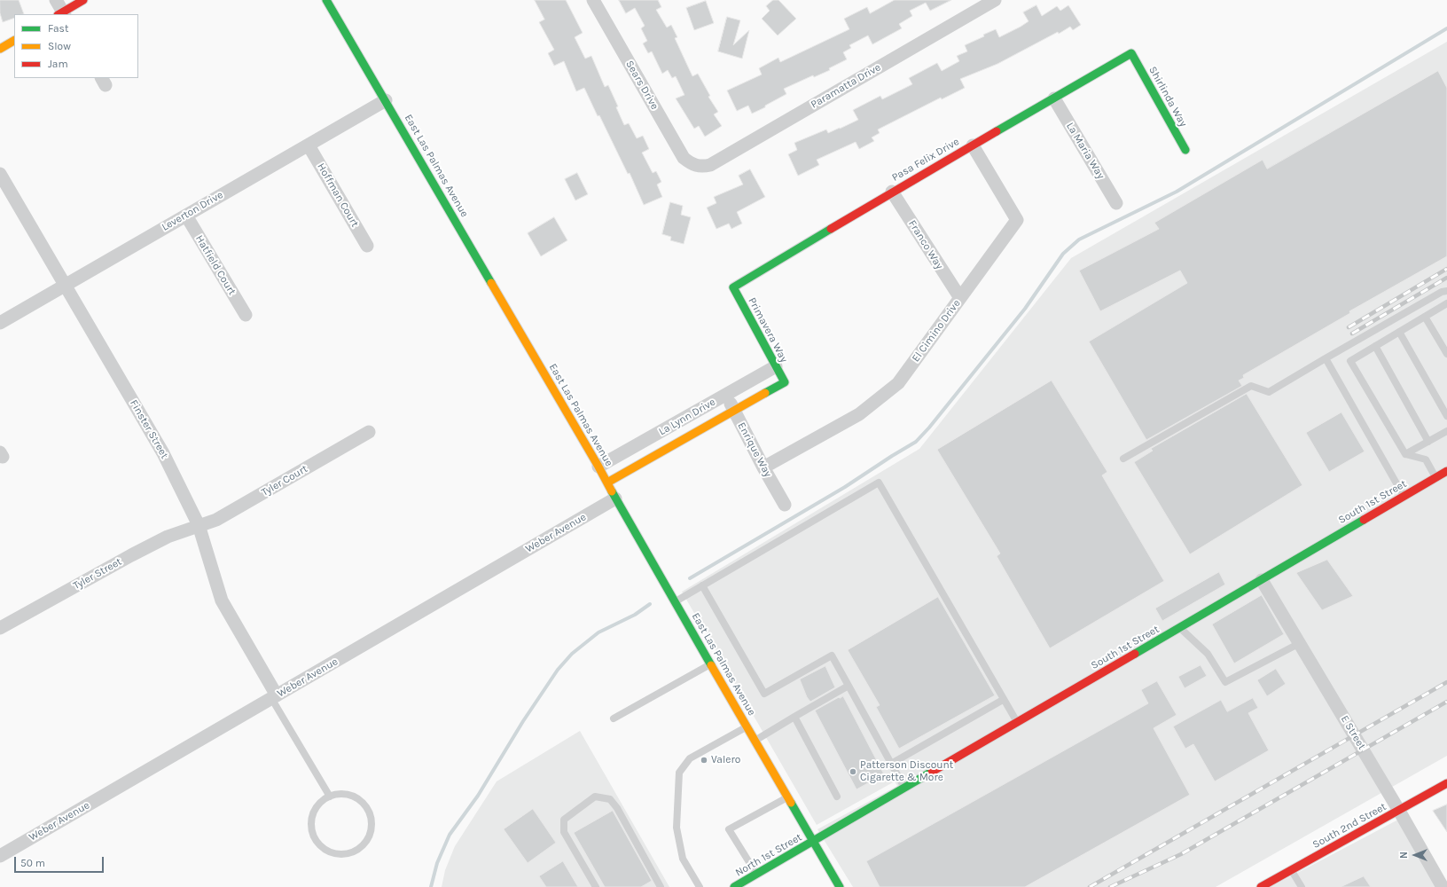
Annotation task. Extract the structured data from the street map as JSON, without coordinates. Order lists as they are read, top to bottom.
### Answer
{
  "streets": {
    "street": [
      "Sears Drive",
      "Paramatta Drive",
      "Shirlinda Way",
      "La Maria Way",
      "Pasa Felix Drive",
      "East Las Palmas Avenue",
      "Hoffman Court",
      "Leverton Drive",
      "Franco Way",
      "Hatfield Court",
      "Primavera Way",
      "El Cimino Drive",
      "La Lynn Drive",
      "Finster Street",
      "Enrique Way",
      "Tyler Court",
      "South 1st Street",
      "Weber Avenue",
      "Tyler Street",
      "E Street",
      "South 2nd Street",
      "North 1st Street"
    ]
  },
  "crossings": [
    ["Sears Drive", "Paramatta Drive"],
    ["Shirlinda Way", "Pasa Felix Drive"],
    ["La Maria Way", "Pasa Felix Drive"],
    ["Pasa Felix Drive", "Franco Way"],
    ["Pasa Felix Drive", "Primavera Way"],
    ["Pasa Felix Drive", "El Cimino Drive"],
    ["East Las Palmas Avenue", "Leverton Drive"],
    ["East Las Palmas Avenue", "La Lynn Drive"],
    ["East Las Palmas Avenue", "South 1st Street"],
    ["East Las Palmas Avenue", "Weber Avenue"],
    ["East Las Palmas Avenue", "North 1st Street"],
    ["Hoffman Court", "Leverton Drive"],
    ["Leverton Drive", "Hatfield Court"],
    ["Leverton Drive", "Finster Street"],
    ["Franco Way", "El Cimino Drive"],
    ["Primavera Way", "La Lynn Drive"],
    ["El Cimino Drive", "Enrique Way"],
    ["La Lynn Drive", "Enrique Way"],
    ["Finster Street", "Tyler Court"],
    ["Finster Street", "Weber Avenue"],
    ["Finster Street", "Tyler Street"],
    ["Tyler Court", "Tyler Street"],
    ["South 1st Street", "E Street"],
    ["South 1st Street", "North 1st Street"],
    ["E Street", "South 2nd Street"]
  ],
  "places": ["Valero", "Patterson Discount Cigarette & More"],
  "legend": ["Fast", "Slow", "Jam"],
  "scale_bar": "50 m",
  "north": "left"
}
